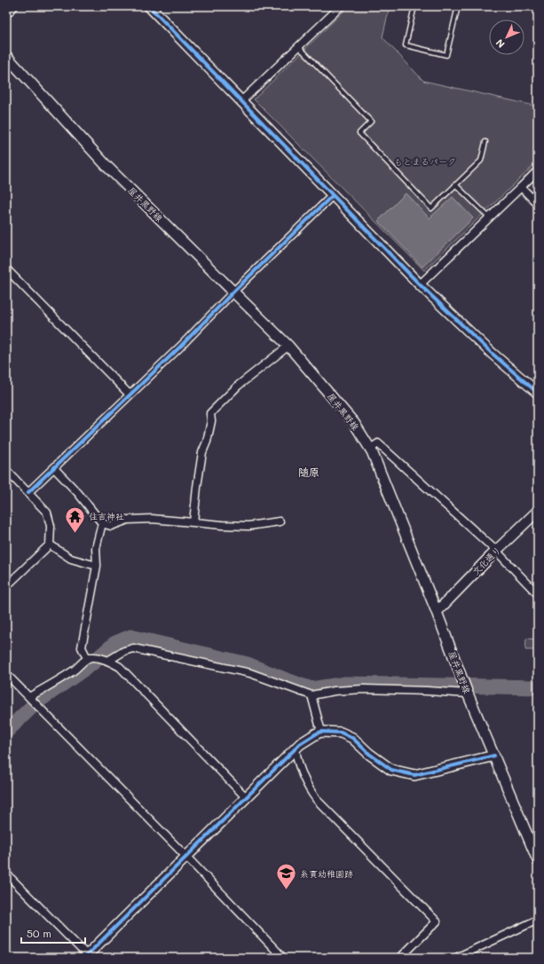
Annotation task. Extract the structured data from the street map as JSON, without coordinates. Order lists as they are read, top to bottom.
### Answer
{
  "streets": {
    "street": ["屋井黒野線", "文化通り"]
  },
  "crossings": [
    ["屋井黒野線", "文化通り"]
  ],
  "districts": ["随原"],
  "parks": ["もとまるパーク"],
  "places": {
    "temple": ["住吉神社"],
    "school or university": ["糸貫幼稚園跡"]
  },
  "scale_bar": "50 m",
  "north": "bottom left"
}
